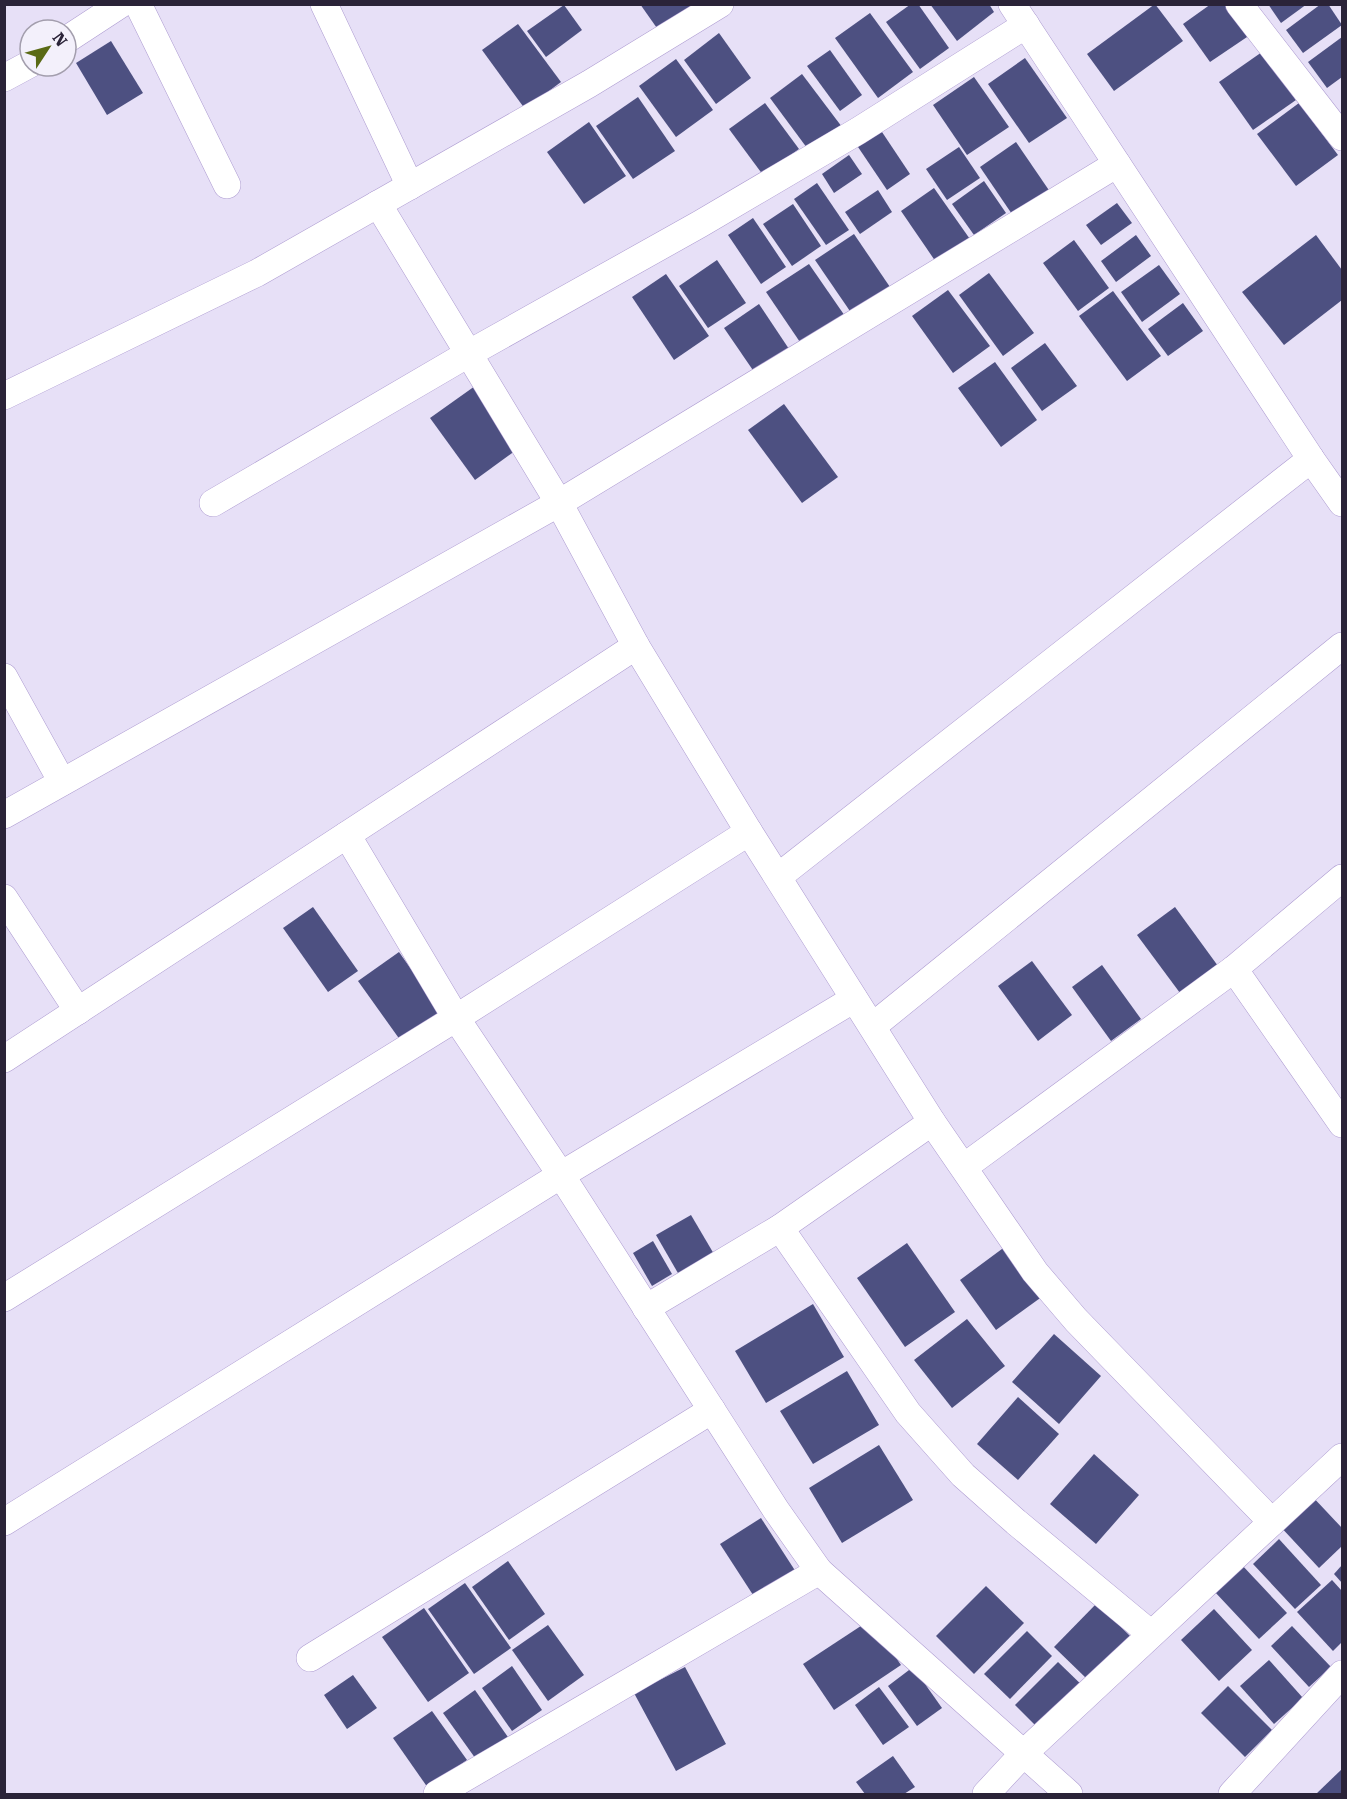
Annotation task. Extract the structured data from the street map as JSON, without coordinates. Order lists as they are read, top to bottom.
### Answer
{
  "north": "top right"
}
